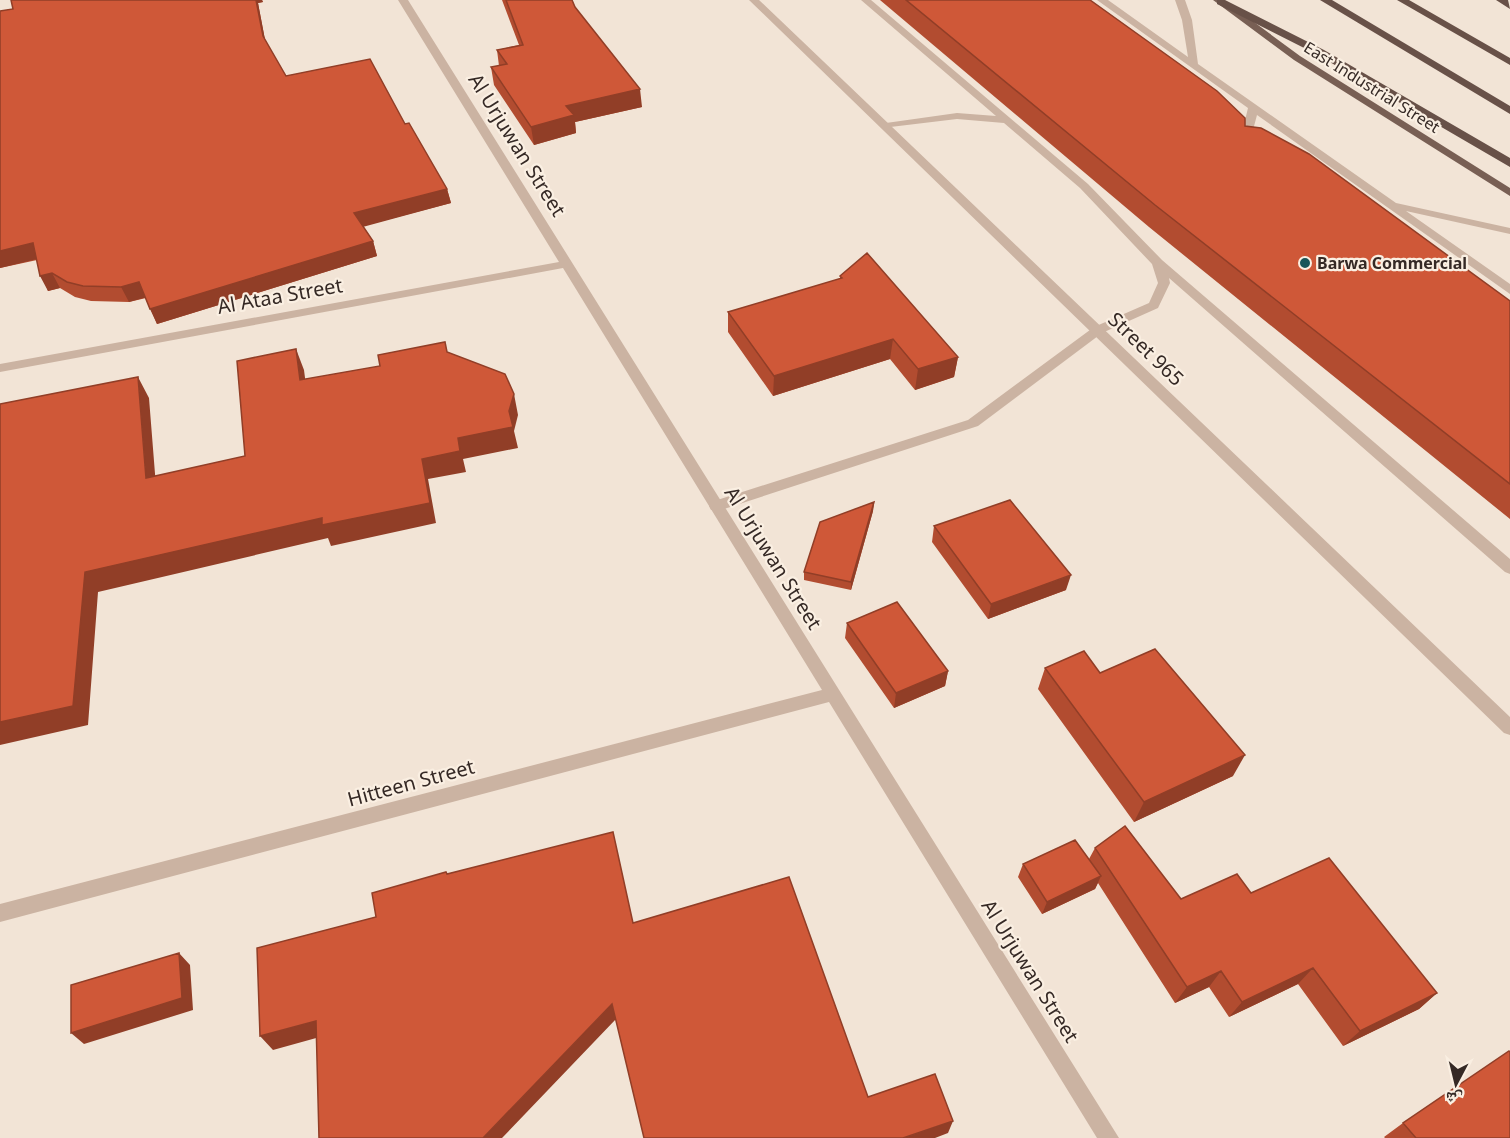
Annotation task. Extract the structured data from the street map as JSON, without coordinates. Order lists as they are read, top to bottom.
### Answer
{
  "streets": {
    "main road": ["East Industrial Street"],
    "street": [
      "Al Urjuwan Street",
      "Al Ataa Street",
      "Street 965",
      "Hitteen Street"
    ]
  },
  "crossings": [
    ["Al Urjuwan Street", "Al Ataa Street"],
    ["Al Urjuwan Street", "Hitteen Street"]
  ],
  "places": ["Barwa Commercial"],
  "north": "bottom"
}
